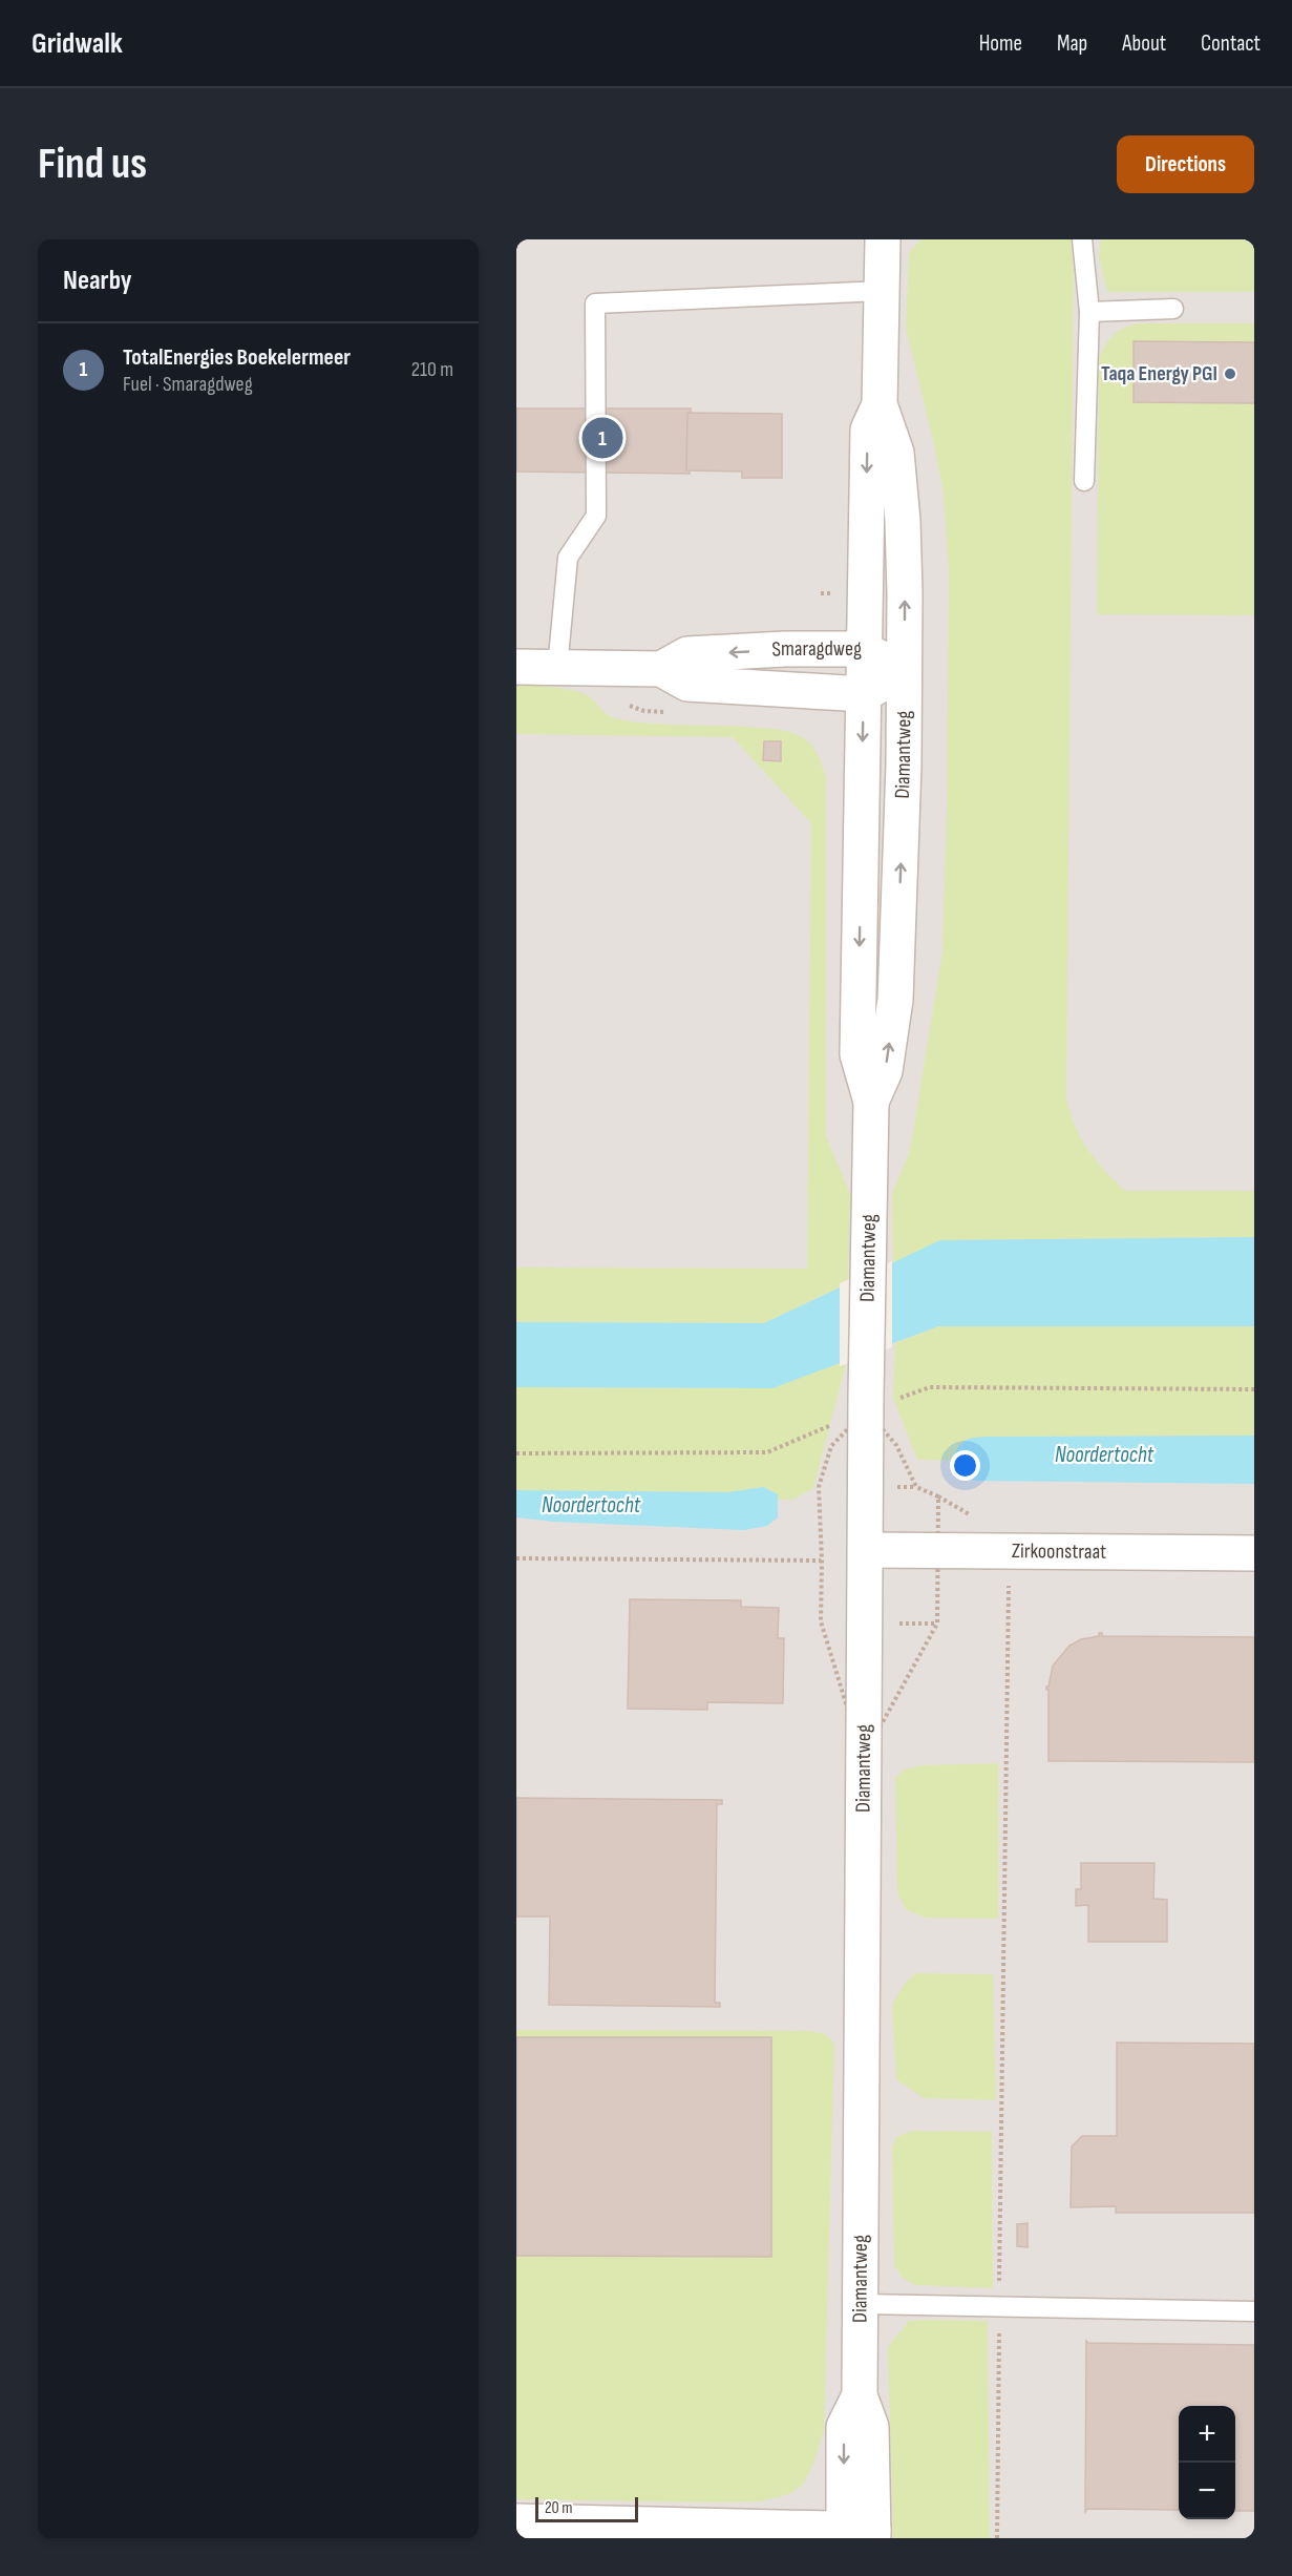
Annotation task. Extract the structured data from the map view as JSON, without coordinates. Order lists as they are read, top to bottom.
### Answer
{
  "streets": {
    "street": ["Smaragdweg", "Diamantweg", "Zirkoonstraat"]
  },
  "crossings": [
    ["Smaragdweg", "Diamantweg"],
    ["Diamantweg", "Zirkoonstraat"]
  ],
  "water": ["Noordertocht"],
  "places": ["Taqa Energy PGI"],
  "scale_bar": "20 m",
  "page": {
    "header": "Gridwalk",
    "nav": [
      "Home",
      "Map",
      "About",
      "Contact"
    ],
    "buttons": "Directions",
    "title": "Find us",
    "heading": "Nearby",
    "list": [
      {
        "mark": "1",
        "name": "TotalEnergies Boekelermeer",
        "note": "Fuel · Smaragdweg",
        "value": "210 m"
      }
    ],
    "pins": "1",
    "map_buttons": ["+", "−"],
    "scale": "20 m"
  }
}
